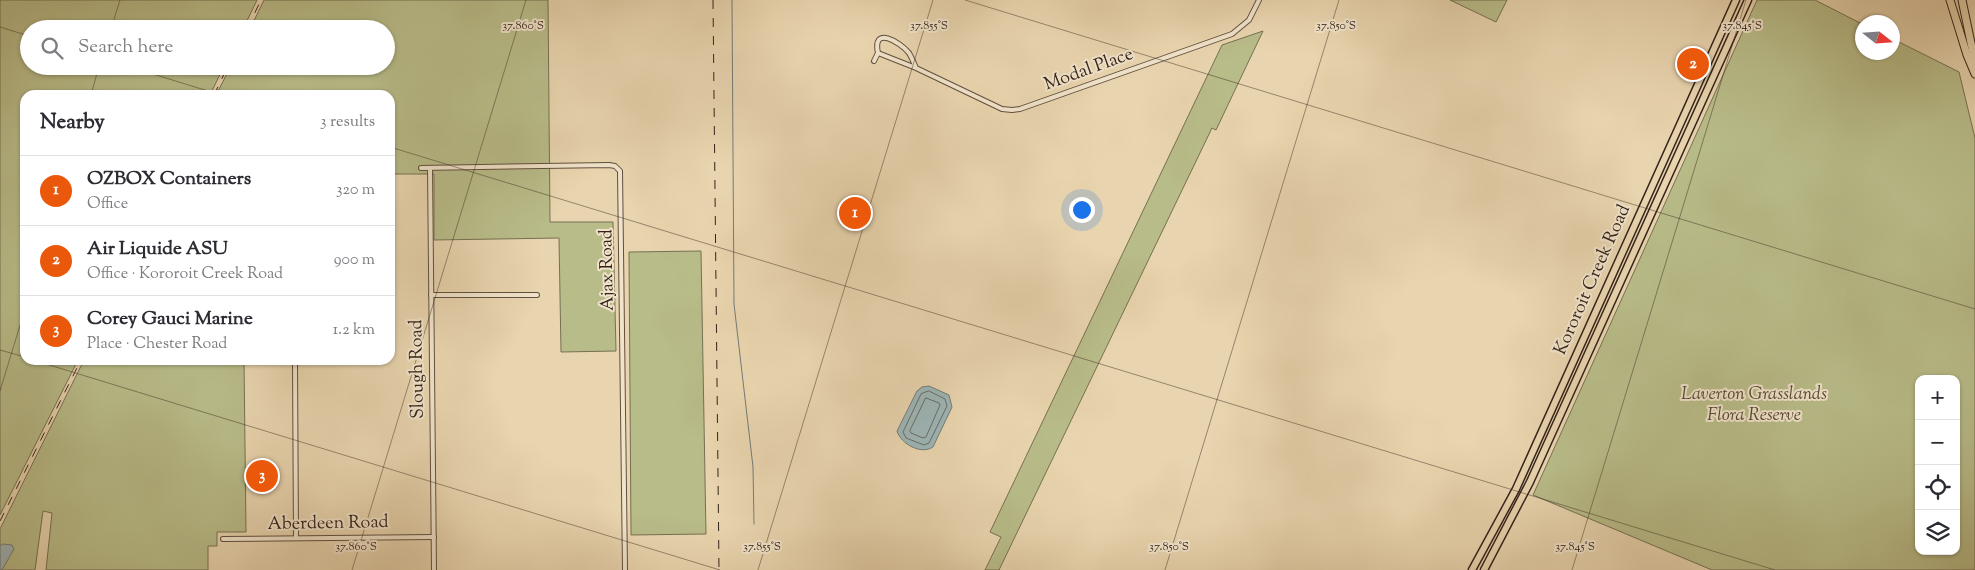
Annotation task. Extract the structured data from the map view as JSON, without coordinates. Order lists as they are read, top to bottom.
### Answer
{
  "streets": {
    "main road": ["Kororoit Creek Road"],
    "street": [
      "Modal Place",
      "Ajax Road",
      "Slough Road",
      "Aberdeen Road"
    ]
  },
  "crossings": [
    ["Ajax Road", "Slough Road"],
    ["Slough Road", "Aberdeen Road"]
  ],
  "parks": ["Laverton Grasslands Flora Reserve"],
  "north": "right",
  "page": {
    "search": "Search here",
    "pins": ["2", "1", "3"],
    "heading": ["Nearby", "3 results"],
    "list": [
      {
        "mark": "1",
        "name": "OZBOX Containers",
        "note": "Office",
        "value": "320 m"
      },
      {
        "mark": "2",
        "name": "Air Liquide ASU",
        "note": "Office · Kororoit Creek Road",
        "value": "900 m"
      },
      {
        "mark": "3",
        "name": "Corey Gauci Marine",
        "note": "Place · Chester Road",
        "value": "1.2 km"
      }
    ],
    "map_buttons": ["+", "−"]
  },
  "coordinates": [
    "37.860°S",
    "37.855°S",
    "37.850°S",
    "37.845°S"
  ]
}
